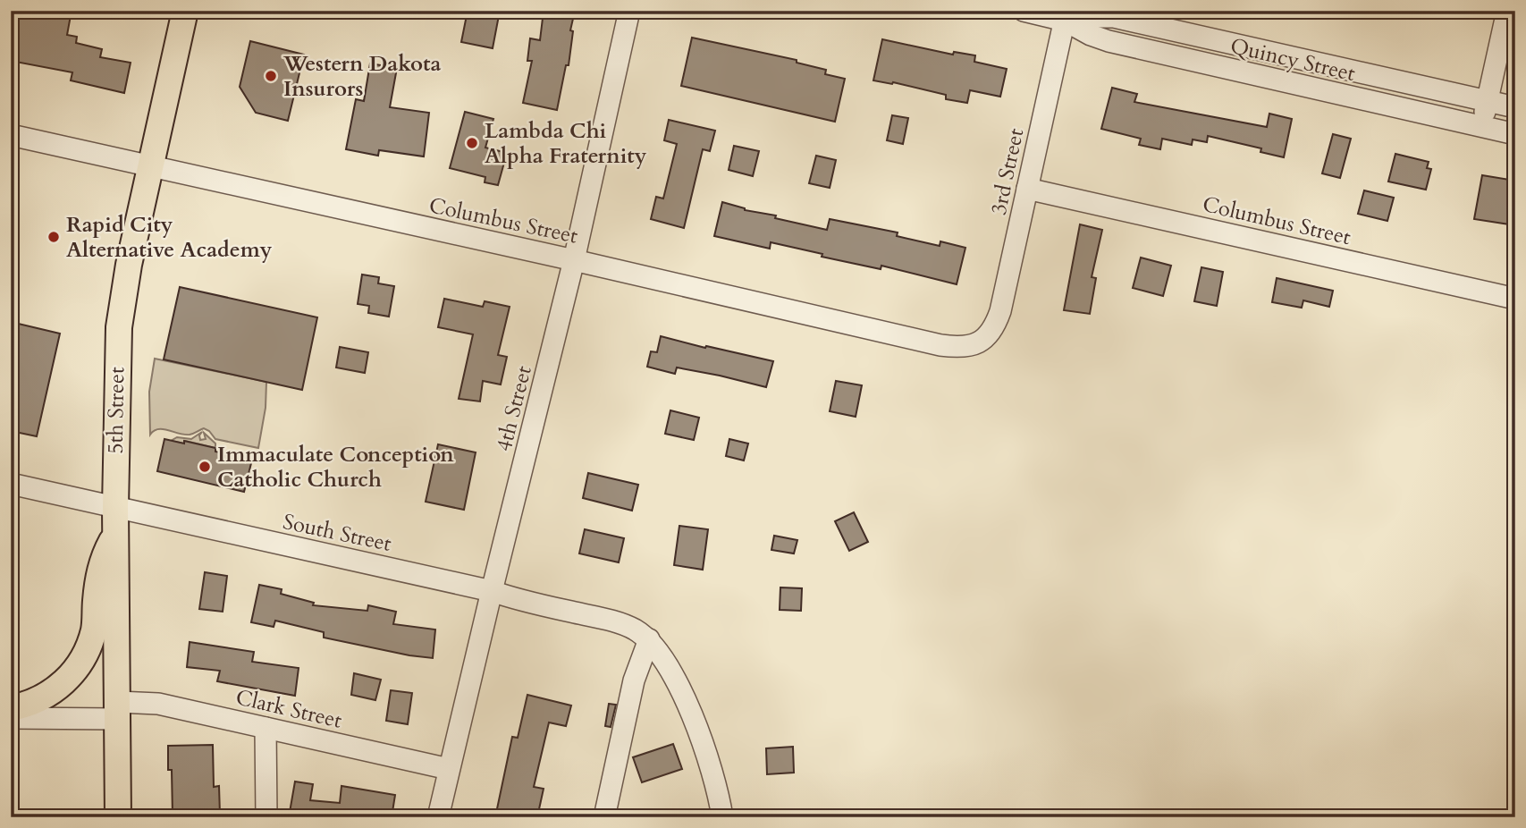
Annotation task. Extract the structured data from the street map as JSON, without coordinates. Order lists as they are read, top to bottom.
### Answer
{
  "streets": {
    "main road": ["5th Street"],
    "street": [
      "Quincy Street",
      "3rd Street",
      "Columbus Street",
      "4th Street",
      "South Street",
      "Clark Street"
    ]
  },
  "crossings": [
    ["Quincy Street", "3rd Street"],
    ["3rd Street", "Columbus Street"],
    ["Columbus Street", "4th Street"],
    ["Columbus Street", "5th Street"],
    ["4th Street", "South Street"],
    ["4th Street", "Clark Street"],
    ["5th Street", "South Street"],
    ["5th Street", "Clark Street"]
  ],
  "places": [
    "Western Dakota Insurors",
    "Lambda Chi Alpha Fraternity",
    "Rapid City Alternative Academy",
    "Immaculate Conception Catholic Church"
  ]
}
